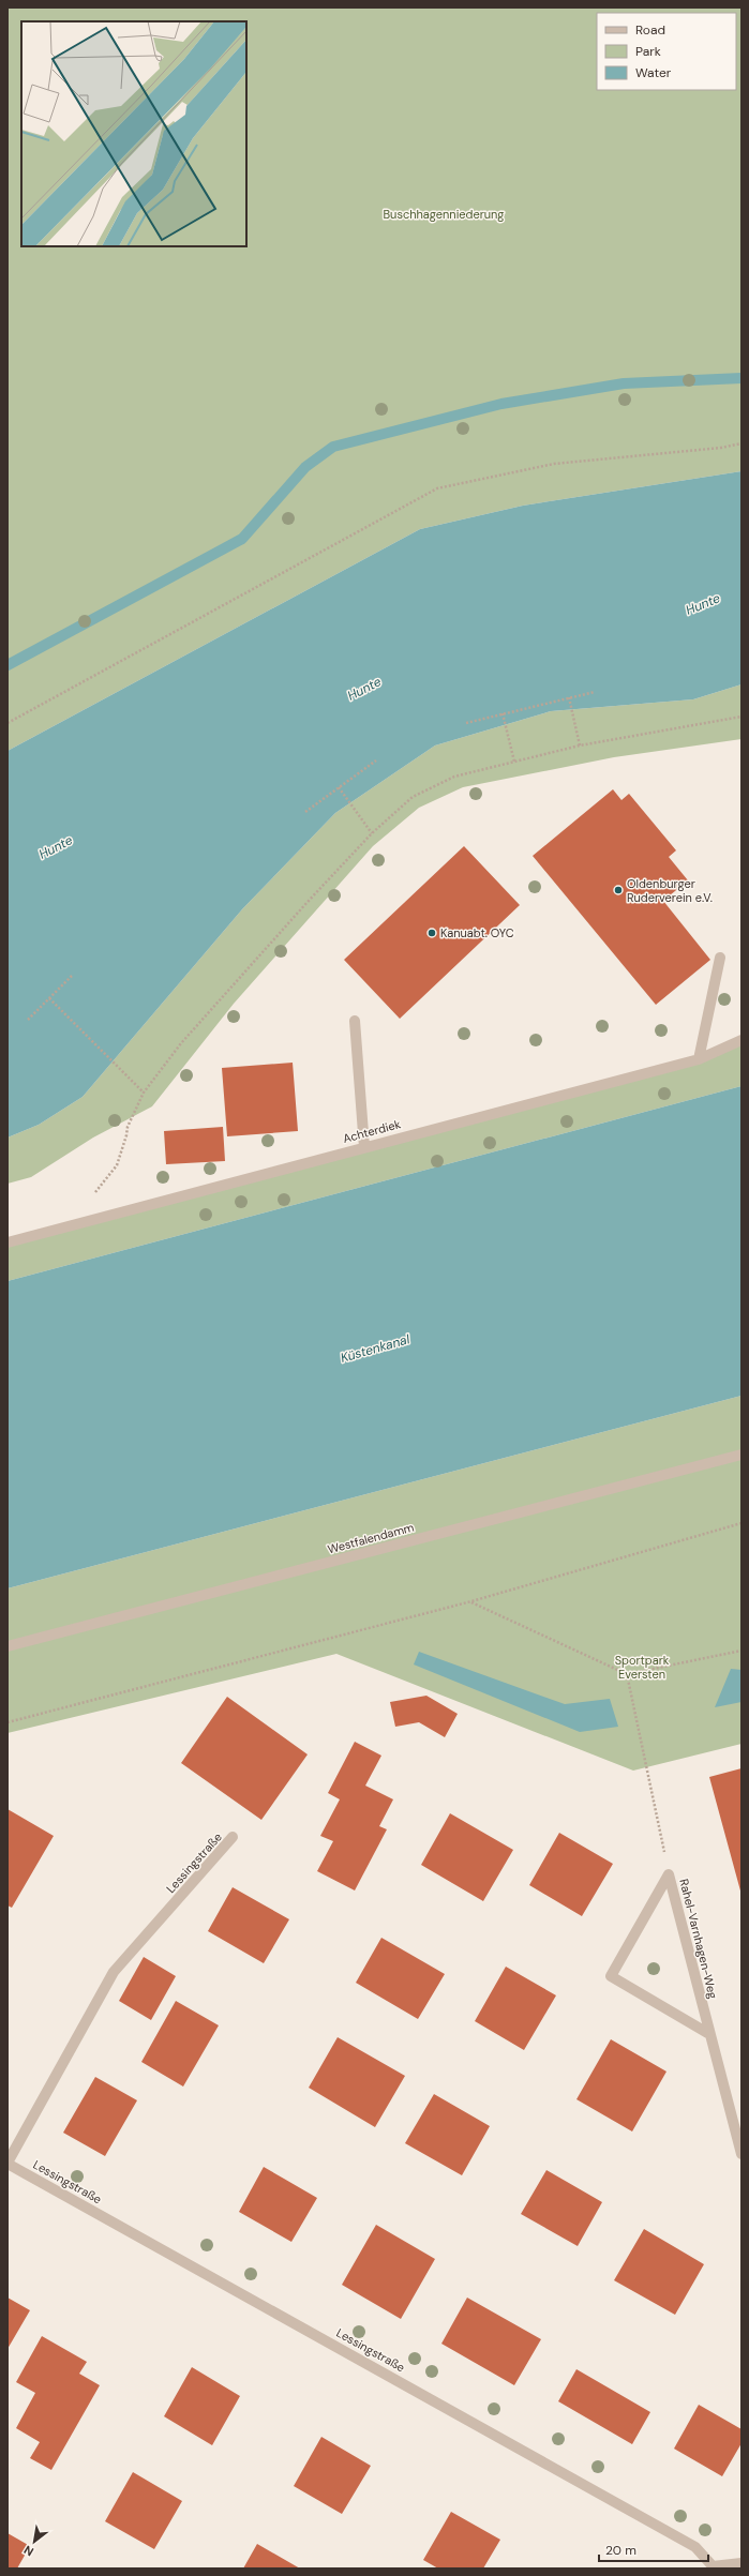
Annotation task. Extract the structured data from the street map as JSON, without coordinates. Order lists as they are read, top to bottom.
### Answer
{
  "streets": {
    "street": [
      "Achterdiek",
      "Westfalendamm",
      "Lessingstraße",
      "Rahel-Varnhagen-Weg"
    ]
  },
  "water": ["Hunte", "Küstenkanal"],
  "parks": ["Buschhagenniederung", "Sportpark Eversten"],
  "places": ["Oldenburger Ruderverein e.V.", "Kanuabt. OYC"],
  "legend": ["Road", "Park", "Water"],
  "scale_bar": "20 m",
  "north": "bottom left"
}
